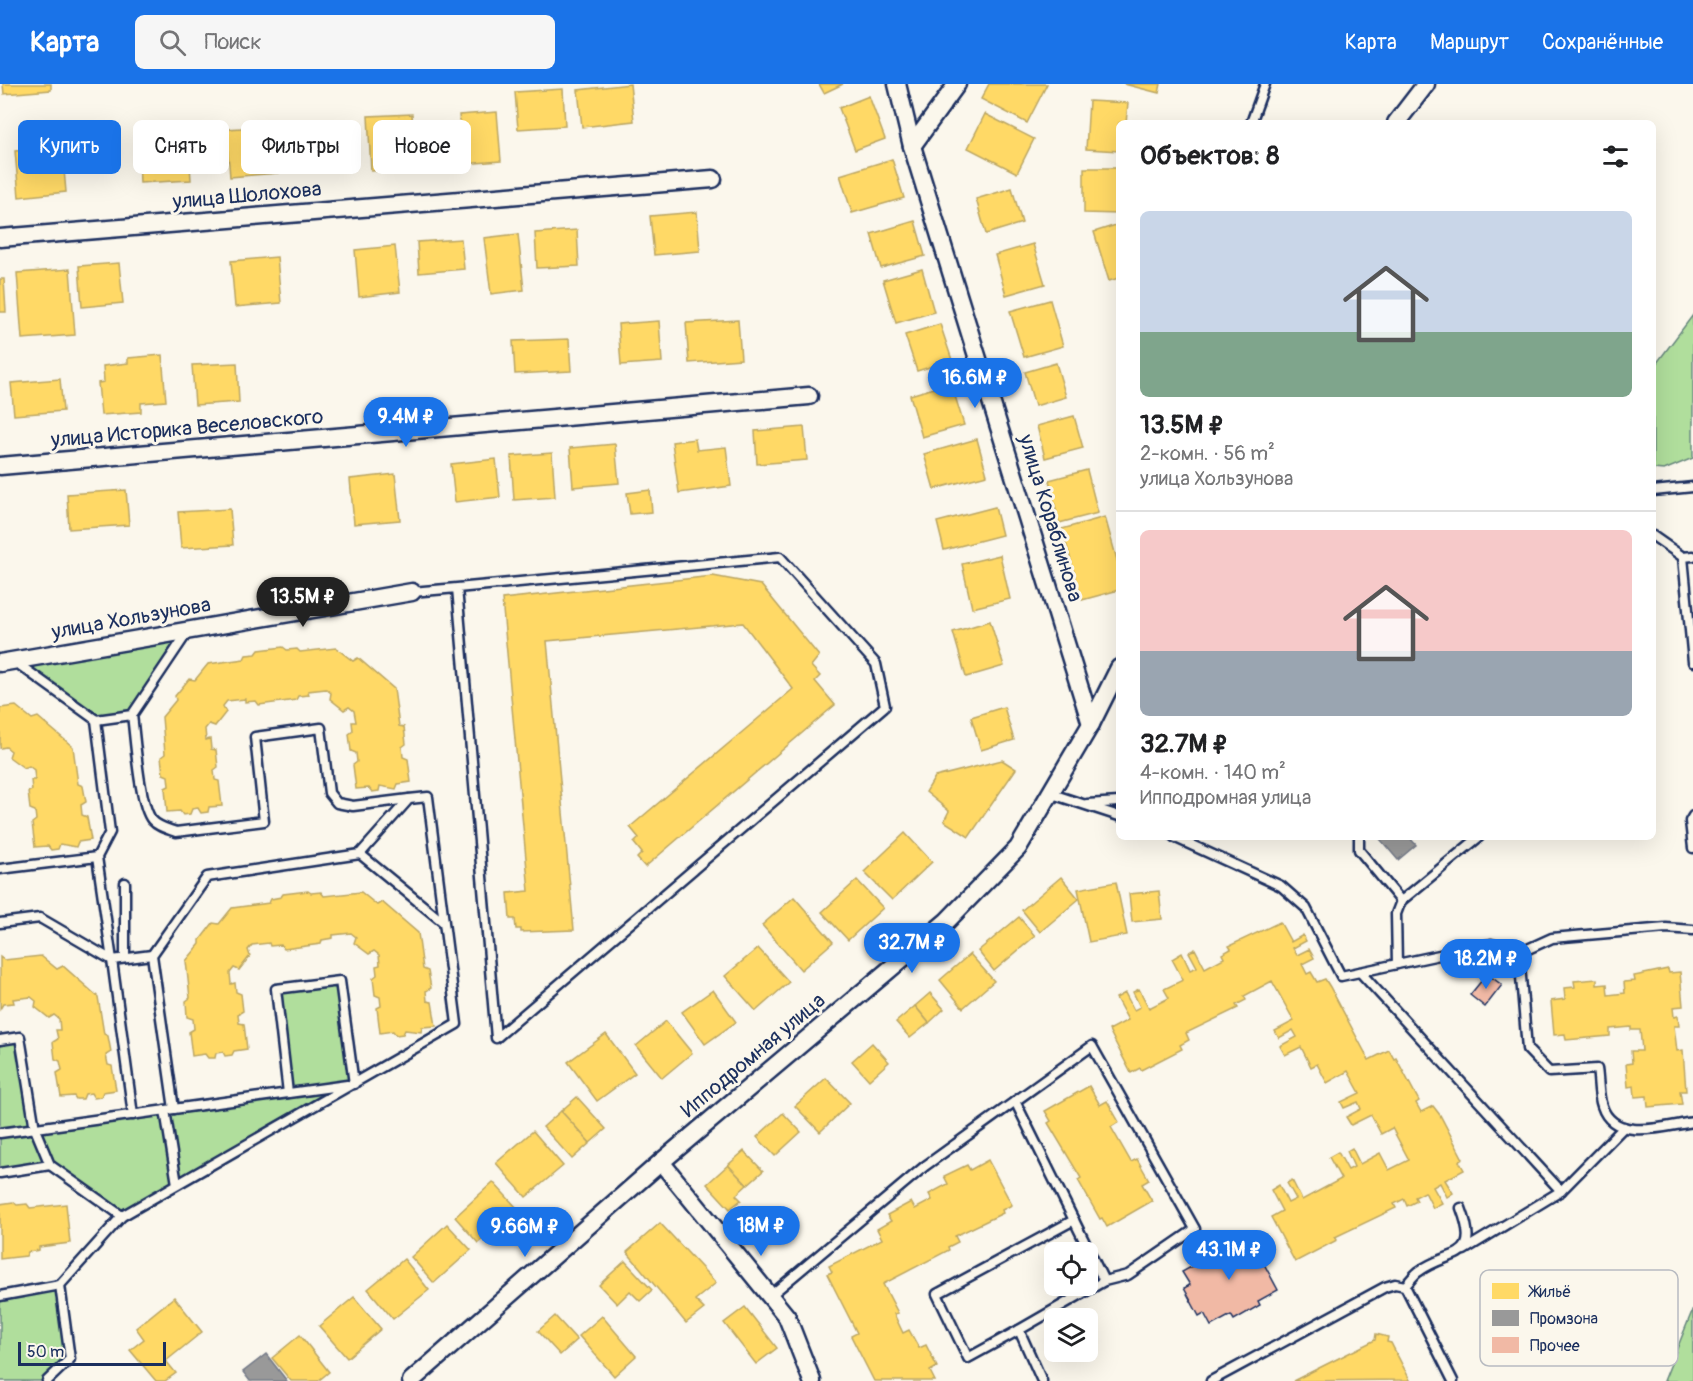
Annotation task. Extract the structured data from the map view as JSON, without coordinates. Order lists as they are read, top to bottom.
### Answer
{
  "streets": {
    "street": [
      "улица Шолохова",
      "улица Историка Веселовского",
      "улица Кораблинова",
      "улица Хользунова",
      "Ипподромная улица"
    ]
  },
  "crossings": [
    ["улица Кораблинова", "Ипподромная улица"]
  ],
  "legend": ["Жильё", "Промзона", "Прочее"],
  "scale_bar": "50 m",
  "page": {
    "header": "Карта",
    "search": "Поиск",
    "nav": ["Карта", "Маршрут", "Сохранённые"],
    "chip": [
      "Купить",
      "Снять",
      "Фильтры",
      "Новое"
    ],
    "heading": "Объектов: 8",
    "list": [
      {
        "name": "13.5M ₽",
        "note": "2-комн. · 56 m² · улица Хользунова"
      },
      {
        "name": "32.7M ₽",
        "note": "4-комн. · 140 m² · Ипподромная улица"
      }
    ],
    "price": [
      "16.6M ₽",
      "9.4M ₽",
      "13.5M ₽",
      "32.7M ₽",
      "18.2M ₽",
      "18M ₽",
      "9.66M ₽",
      "43.1M ₽"
    ],
    "scale": "50 m"
  }
}
